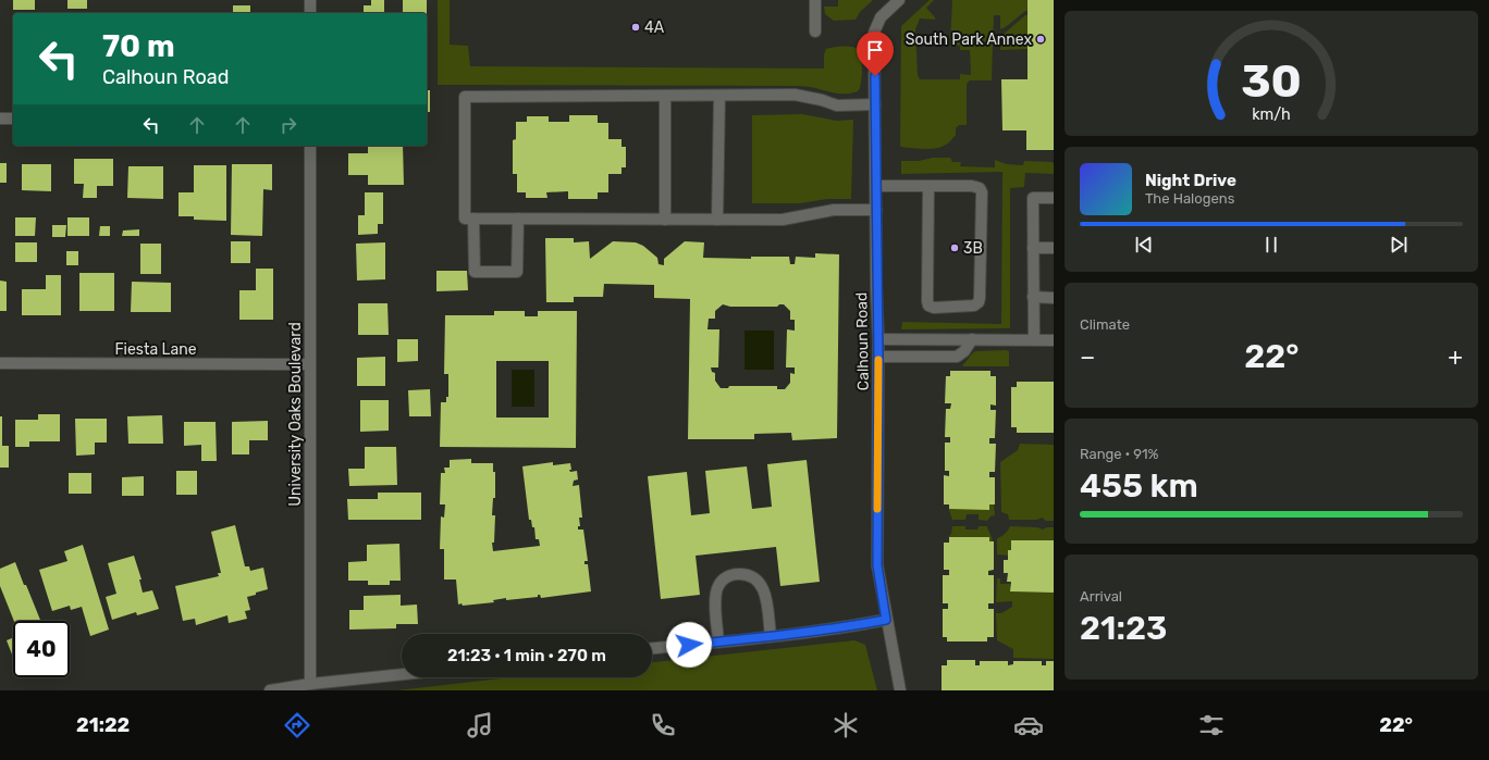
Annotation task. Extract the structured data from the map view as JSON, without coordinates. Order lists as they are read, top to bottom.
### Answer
{
  "streets": {
    "street": ["Calhoun Road", "Fiesta Lane", "University Oaks Boulevard"]
  },
  "crossings": [
    ["Fiesta Lane", "University Oaks Boulevard"]
  ],
  "places": ["4A", "South Park Annex", "3B"],
  "page": {
    "turn": ["70 m", "Calhoun Road"],
    "song": ["Night Drive", "The Halogens"],
    "tile": [
      "Climate",
      ["Range · 91%", "455 km"],
      ["Arrival", "21:23"]
    ],
    "heat": ["−", "22°", "+"],
    "limit": "40",
    "trip": "21:23 · 1 min · 270 m",
    "tabs": ["21:22", "22°"],
    "gauge": ["30", "km/h"]
  }
}
